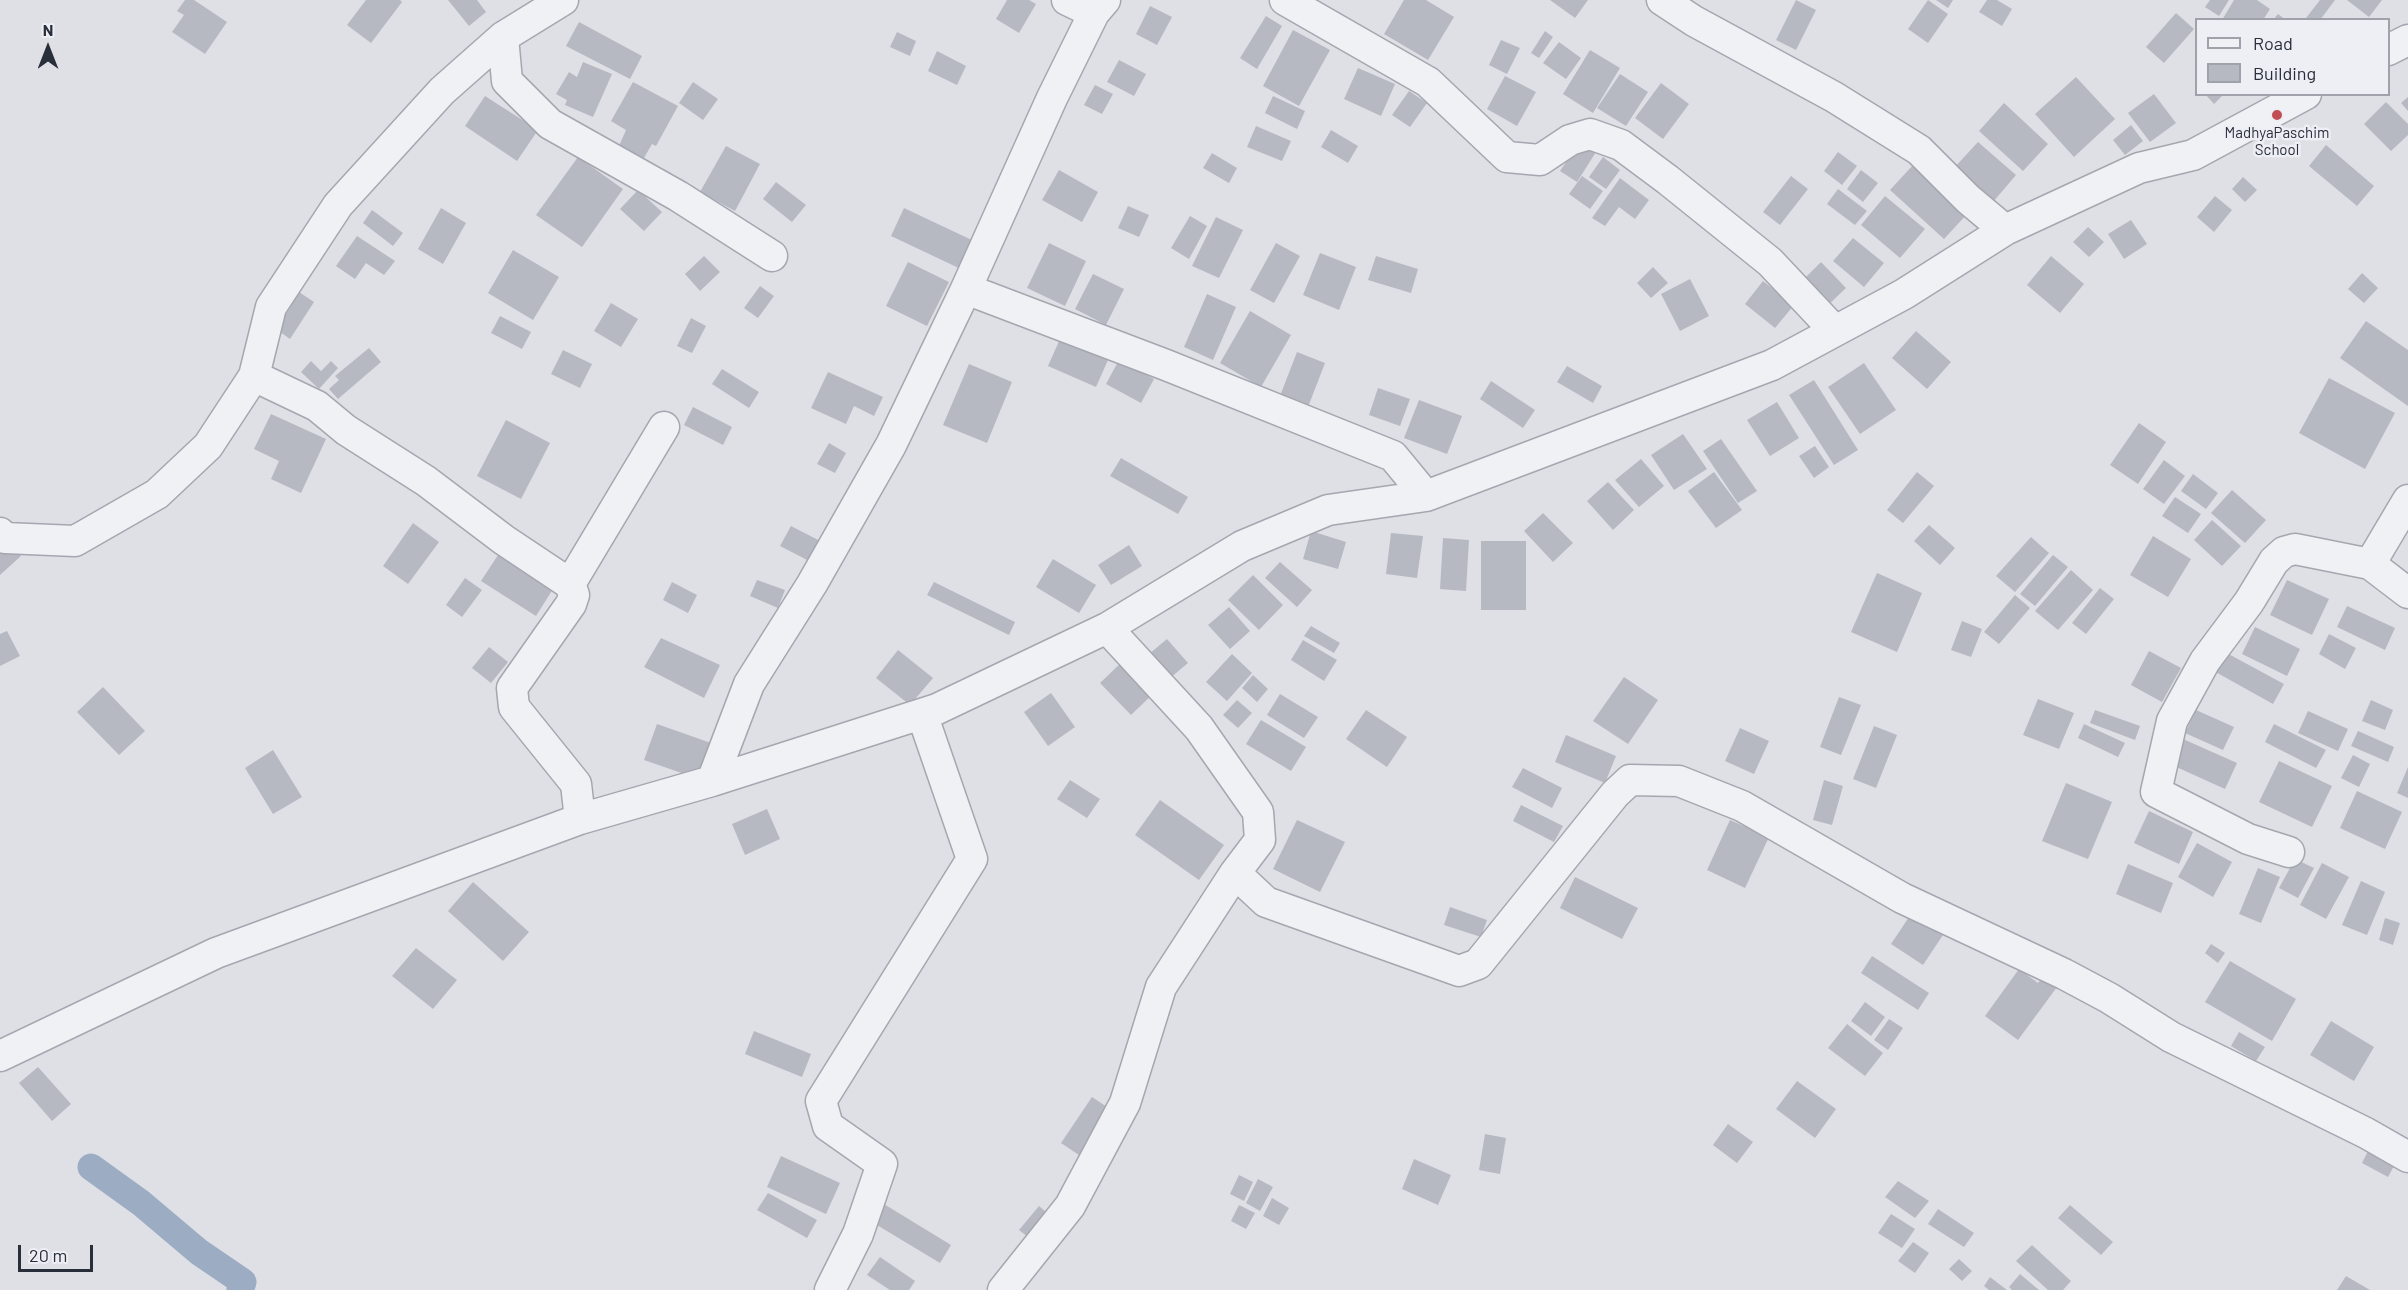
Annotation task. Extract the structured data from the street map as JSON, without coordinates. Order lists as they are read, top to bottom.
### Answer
{
  "places": ["MadhyaPaschim School"],
  "legend": ["Road", "Building"],
  "scale_bar": "20 m",
  "north": "top"
}
